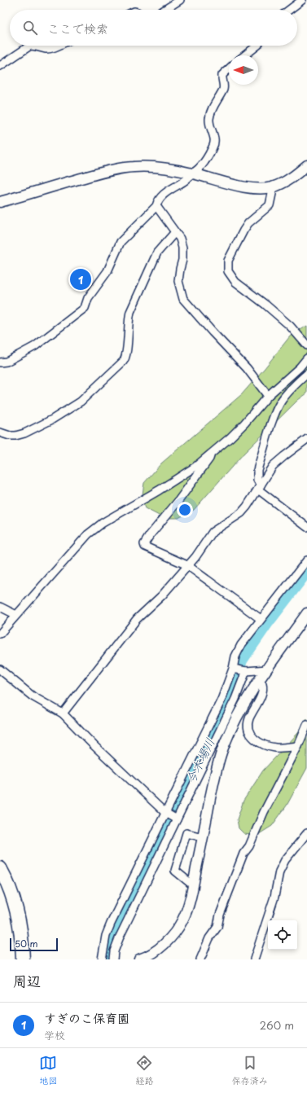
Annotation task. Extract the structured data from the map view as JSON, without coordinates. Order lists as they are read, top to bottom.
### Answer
{
  "water": ["今木場川"],
  "scale_bar": "50 m",
  "north": "left",
  "page": {
    "search": "ここで検索",
    "pins": "1",
    "scale": "50 m",
    "heading": "周辺",
    "list": [
      {
        "mark": "1",
        "name": "すぎのこ保育園",
        "note": "学校",
        "value": "260 m"
      }
    ],
    "nav": ["地図", "経路", "保存済み"]
  }
}
